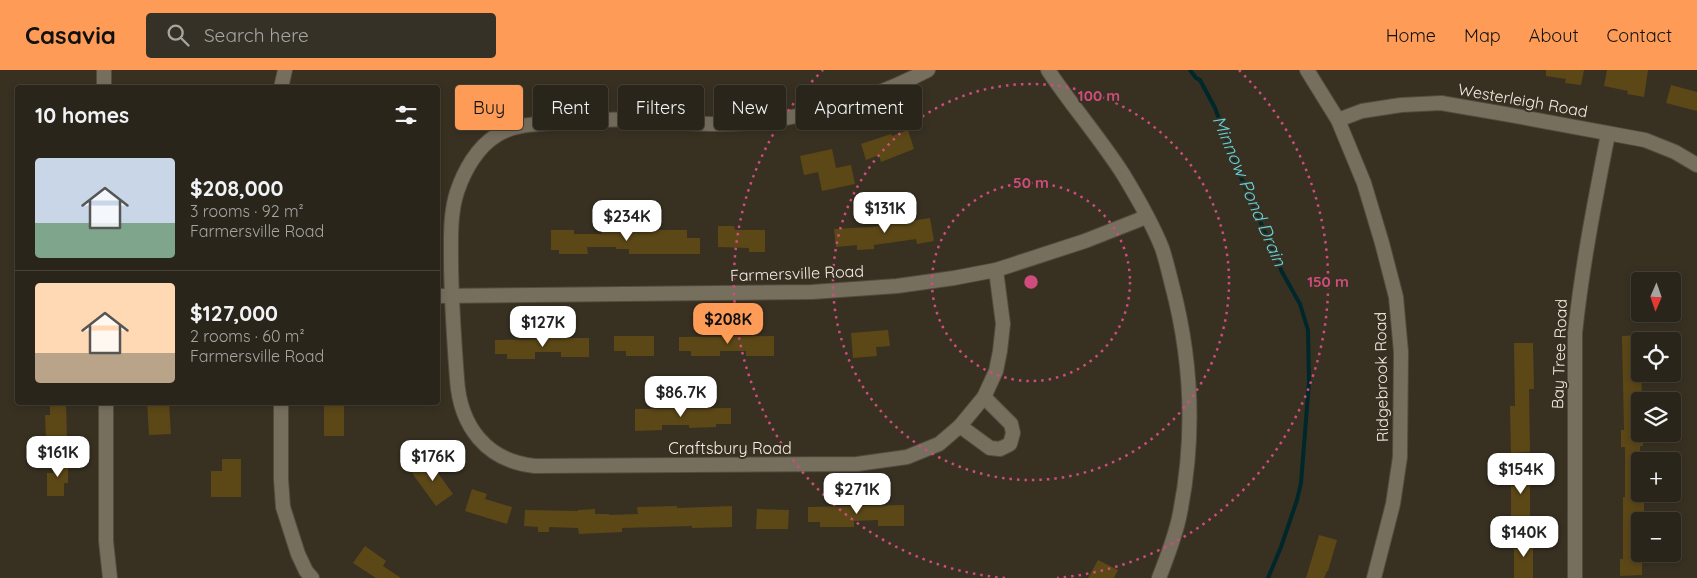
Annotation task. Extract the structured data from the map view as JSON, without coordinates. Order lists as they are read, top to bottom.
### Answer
{
  "streets": {
    "street": [
      "Westerleigh Road",
      "Farmersville Road",
      "Bay Tree Road",
      "Ridgebrook Road",
      "Craftsbury Road"
    ]
  },
  "crossings": [
    ["Westerleigh Road", "Bay Tree Road"],
    ["Westerleigh Road", "Ridgebrook Road"],
    ["Farmersville Road", "Craftsbury Road"]
  ],
  "water": ["Minnow Pond Drain"],
  "north": "bottom",
  "page": {
    "header": "Casavia",
    "search": "Search here",
    "nav": [
      "Home",
      "Map",
      "About",
      "Contact"
    ],
    "chip": [
      "Buy",
      "Rent",
      "Filters",
      "New",
      "Apartment"
    ],
    "heading": "10 homes",
    "list": [
      {
        "name": "$208,000",
        "note": "3 rooms · 92 m² · Farmersville Road"
      },
      {
        "name": "$127,000",
        "note": "2 rooms · 60 m² · Farmersville Road"
      }
    ],
    "price": [
      "$131K",
      "$234K",
      "$208K",
      "$127K",
      "$86.7K",
      "$161K",
      "$176K",
      "$154K",
      "$271K",
      "$140K"
    ],
    "map_buttons": ["+", "−"]
  },
  "rings": ["100 m", "50 m", "150 m"]
}
